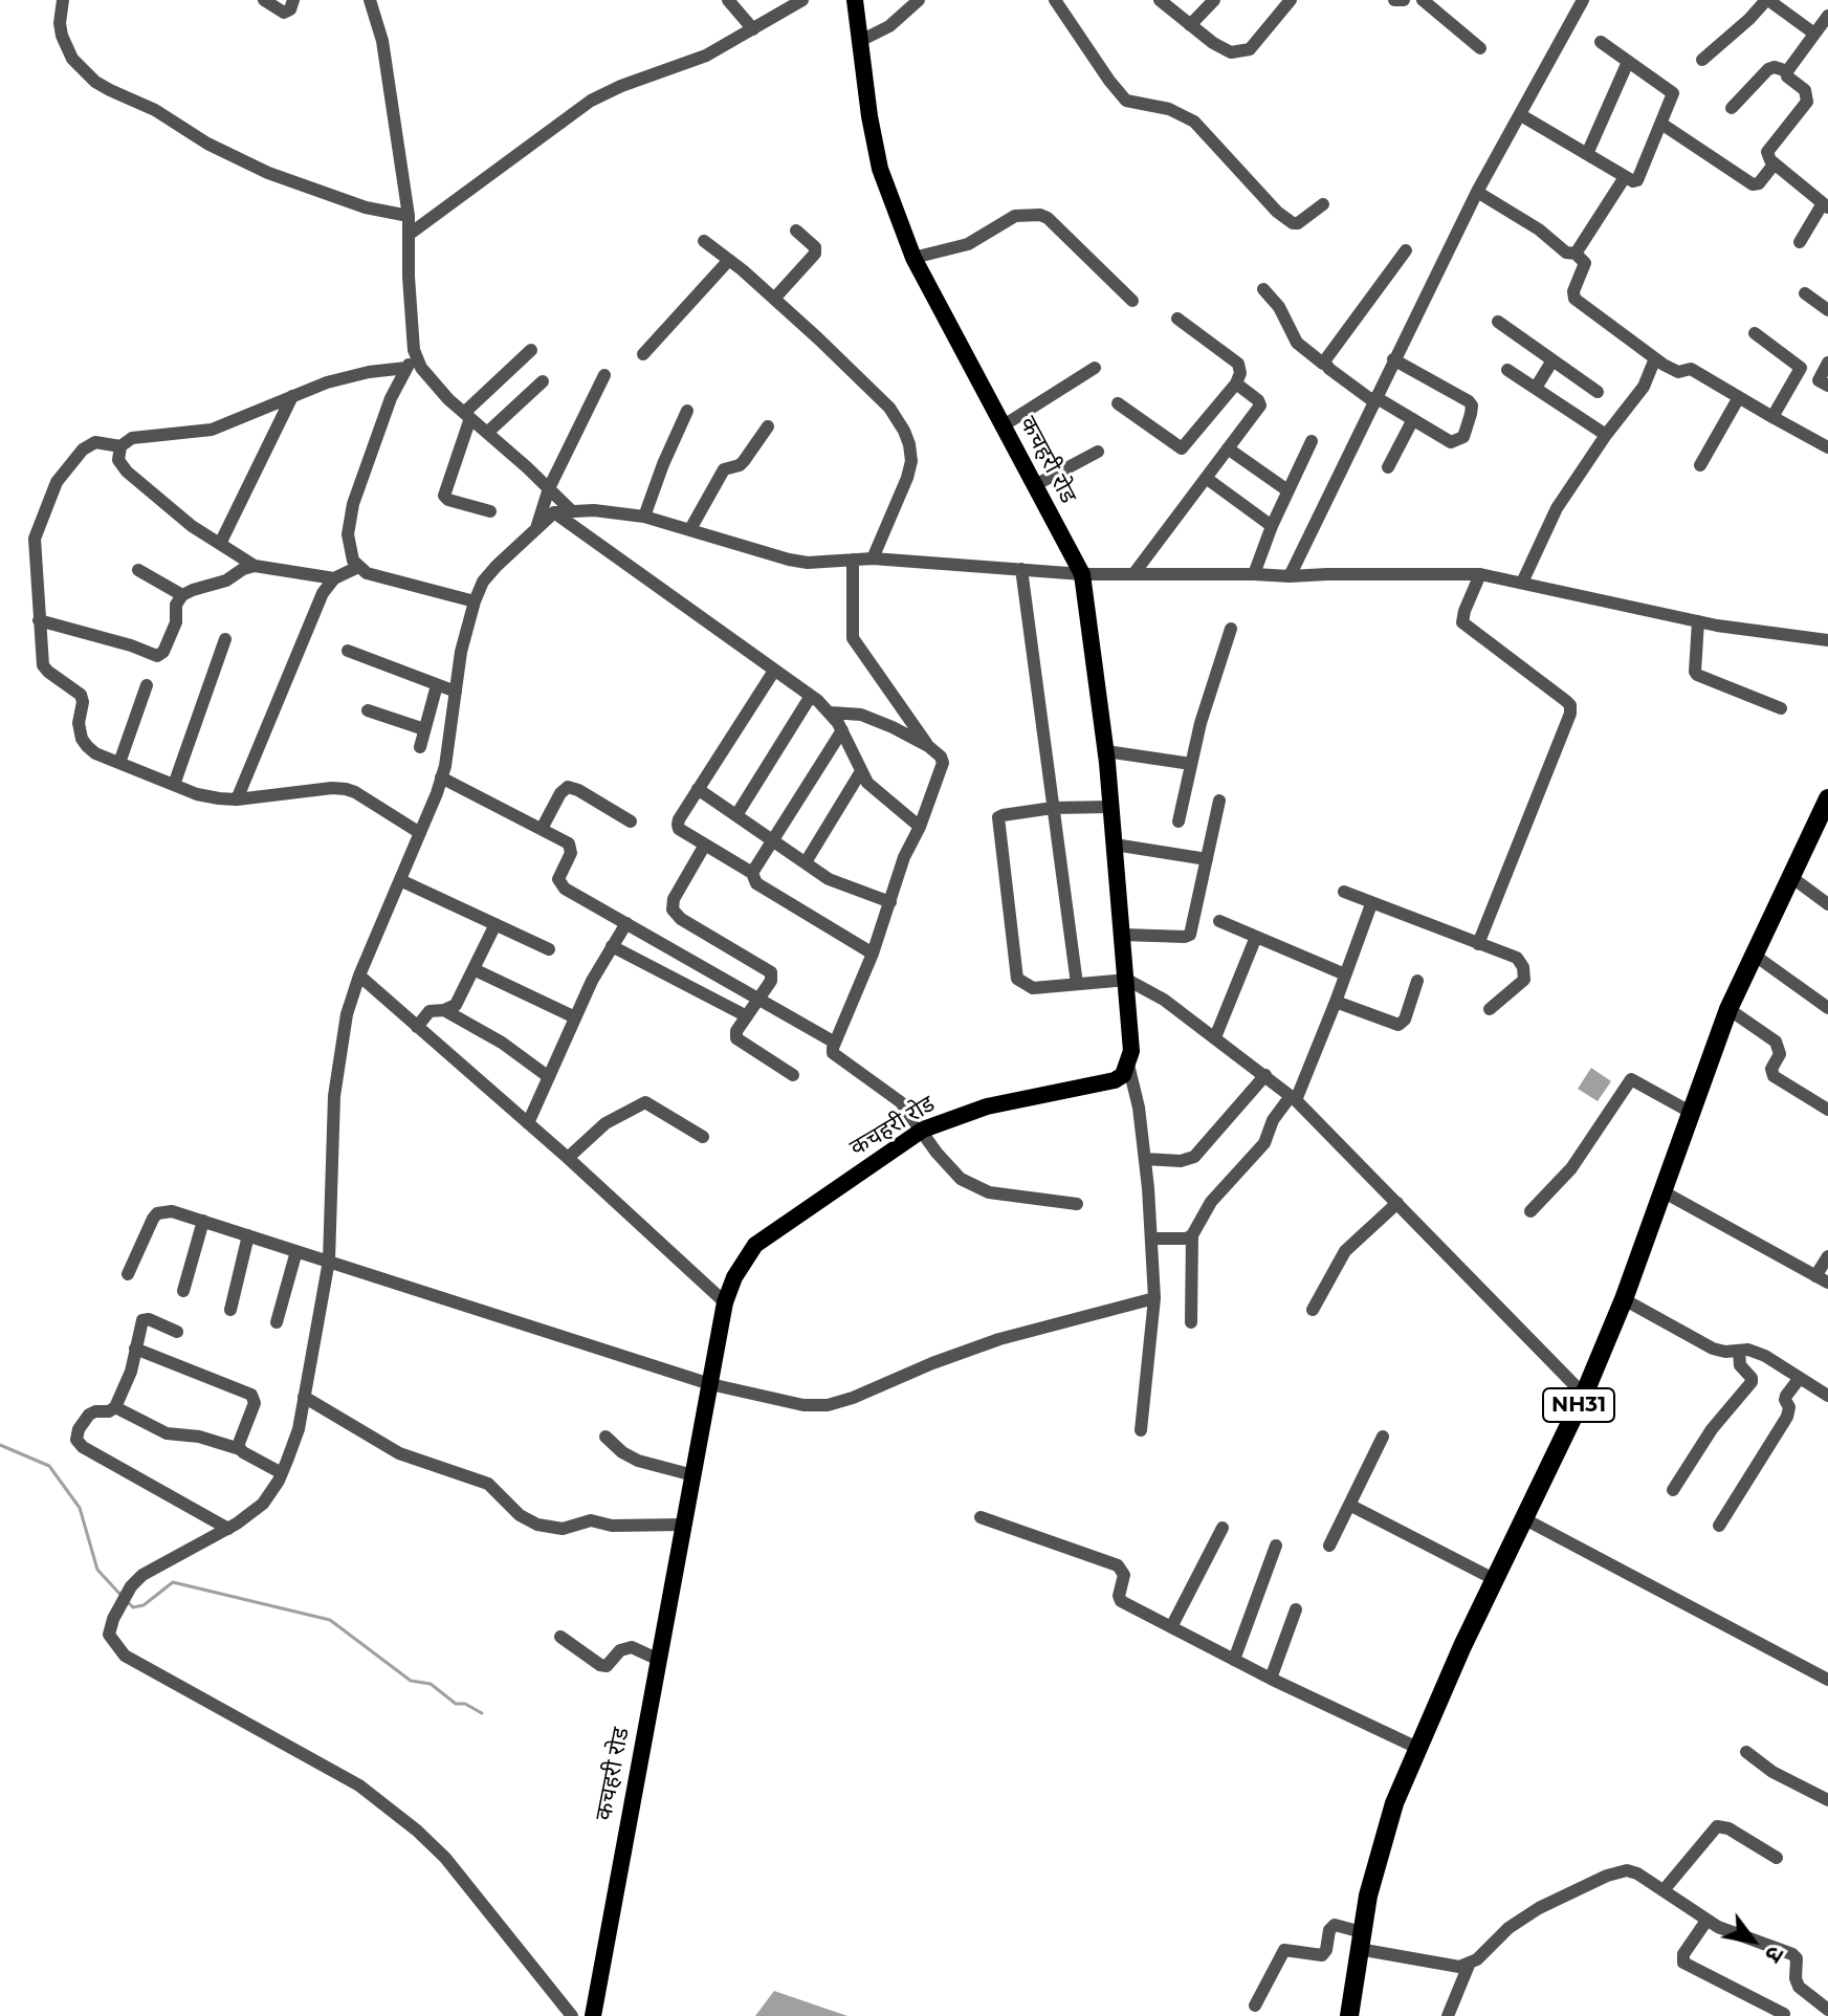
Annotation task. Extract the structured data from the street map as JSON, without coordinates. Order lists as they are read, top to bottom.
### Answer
{
  "streets": {
    "highway": ["NH31"],
    "main road": ["कचहरी रोड"]
  },
  "north": "bottom right"
}
